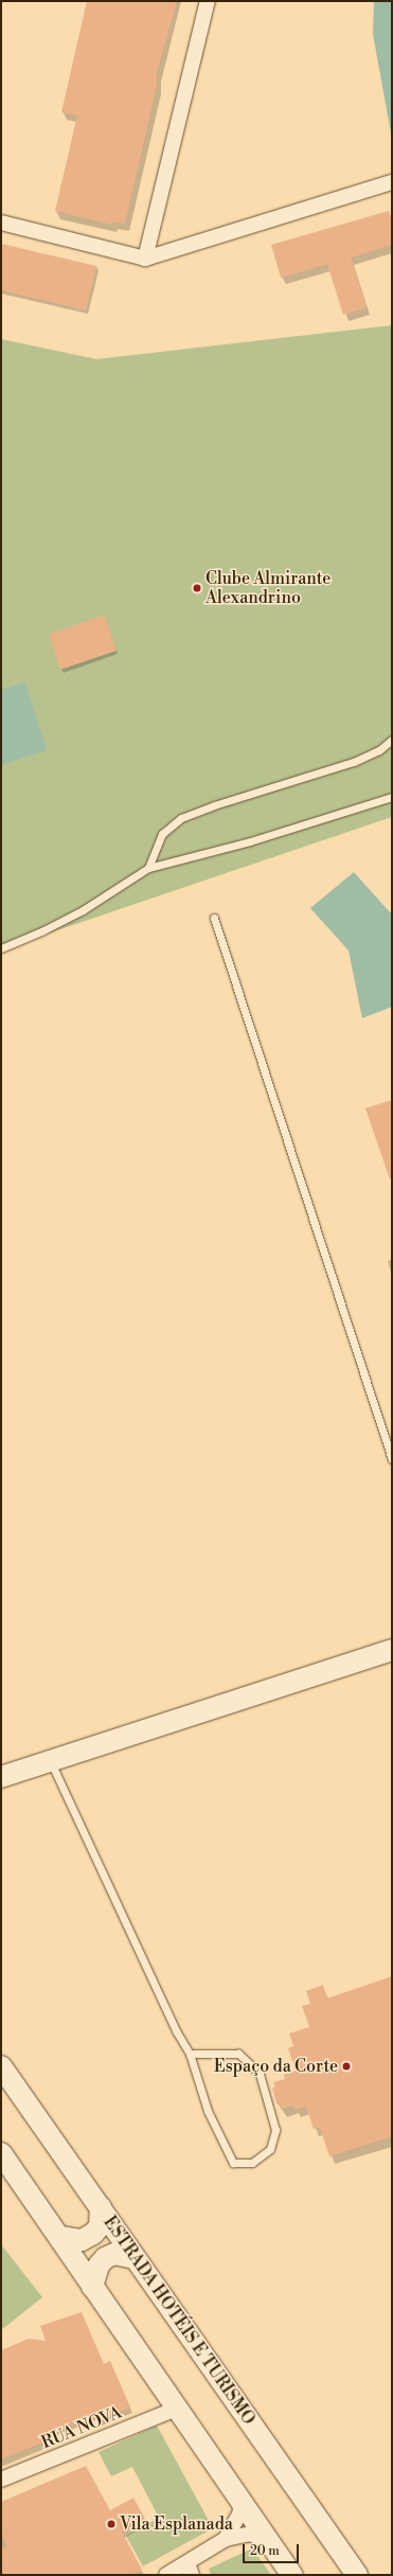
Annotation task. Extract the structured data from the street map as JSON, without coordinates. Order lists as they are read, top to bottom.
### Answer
{
  "streets": {
    "main road": ["ESTRADA HOTÉIS E TURISMO"],
    "street": ["RUA NOVA"]
  },
  "places": ["Clube Almirante Alexandrino", "Espaço da Corte", "Vila Esplanada"],
  "scale_bar": "20 m"
}
